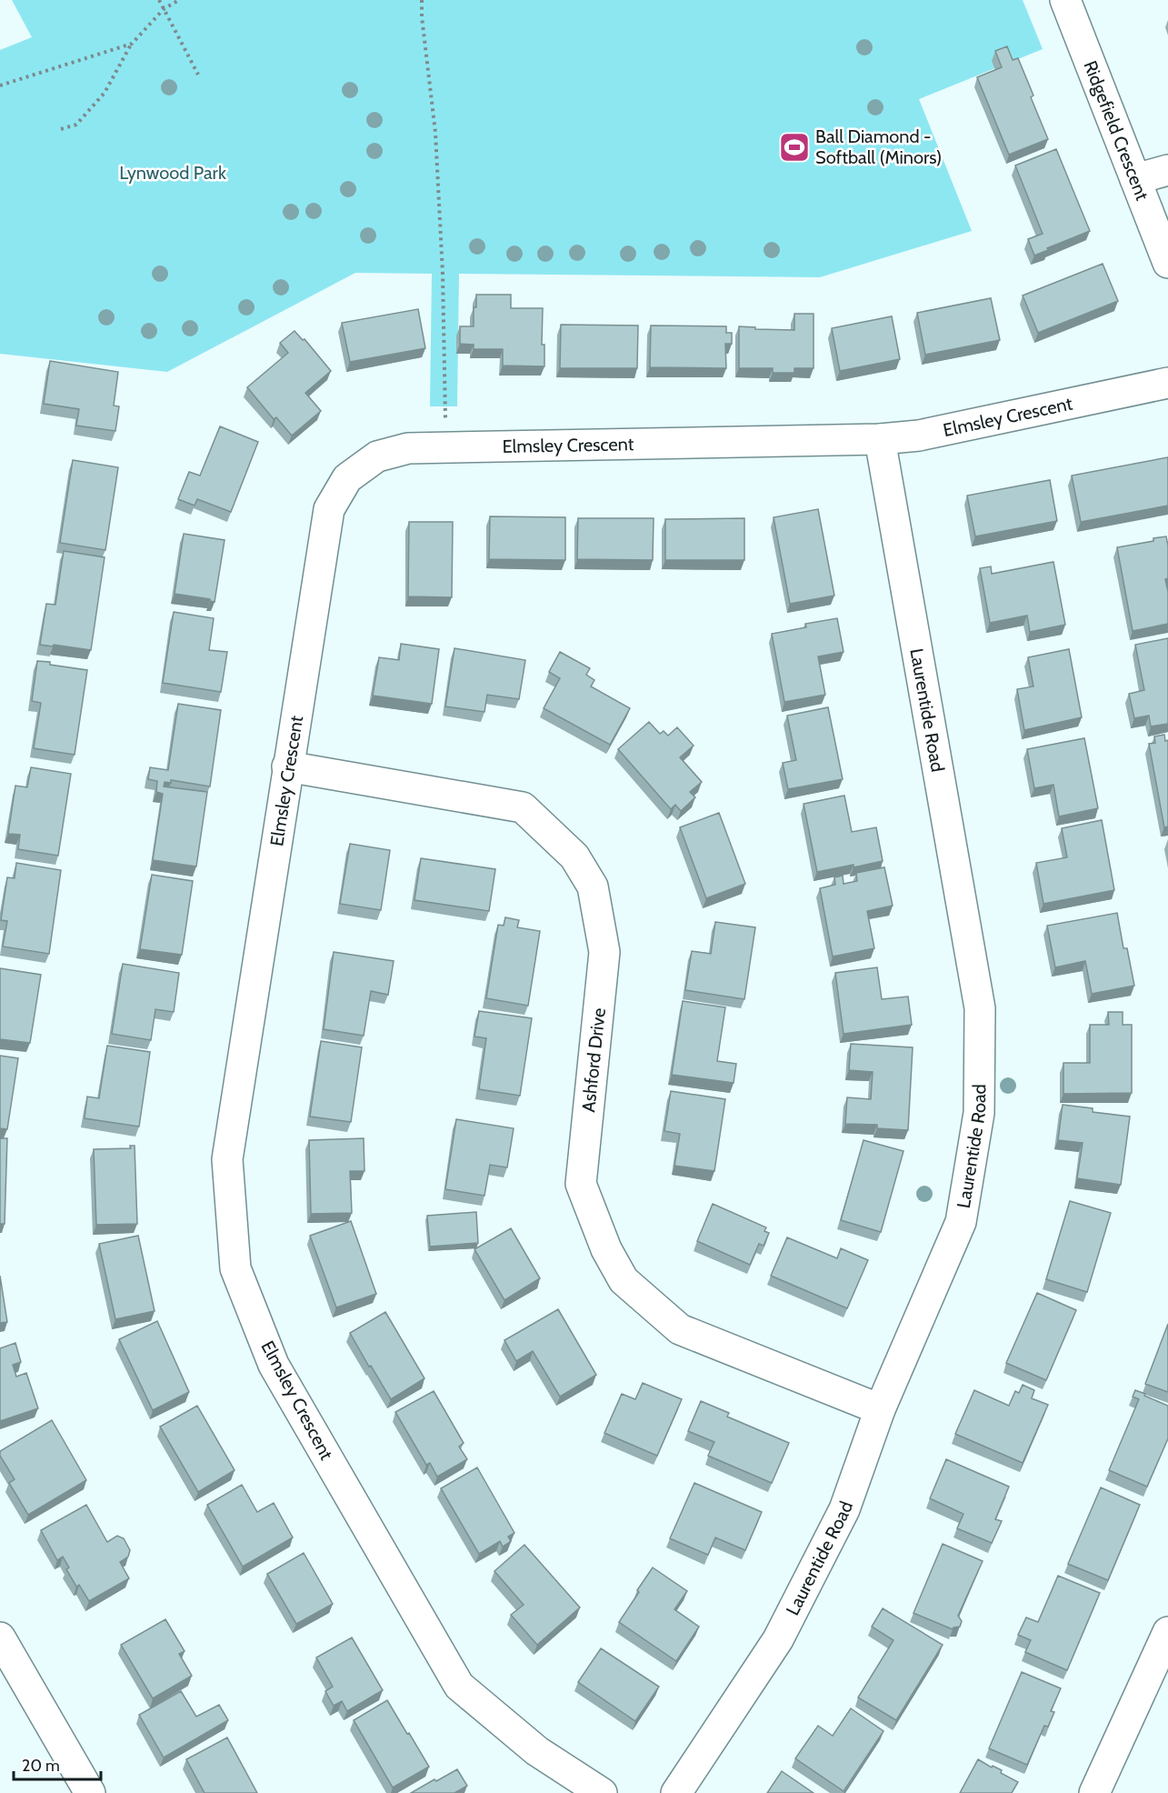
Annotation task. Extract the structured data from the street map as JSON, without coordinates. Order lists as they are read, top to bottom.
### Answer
{
  "streets": {
    "street": [
      "Ridgefield Crescent",
      "Elmsley Crescent",
      "Laurentide Road",
      "Ashford Drive"
    ]
  },
  "crossings": [
    ["Elmsley Crescent", "Laurentide Road"],
    ["Elmsley Crescent", "Ashford Drive"],
    ["Laurentide Road", "Ashford Drive"]
  ],
  "parks": ["Lynwood Park"],
  "places": {
    "sports": ["Ball Diamond - Softball (Minors)"]
  },
  "scale_bar": "20 m"
}
